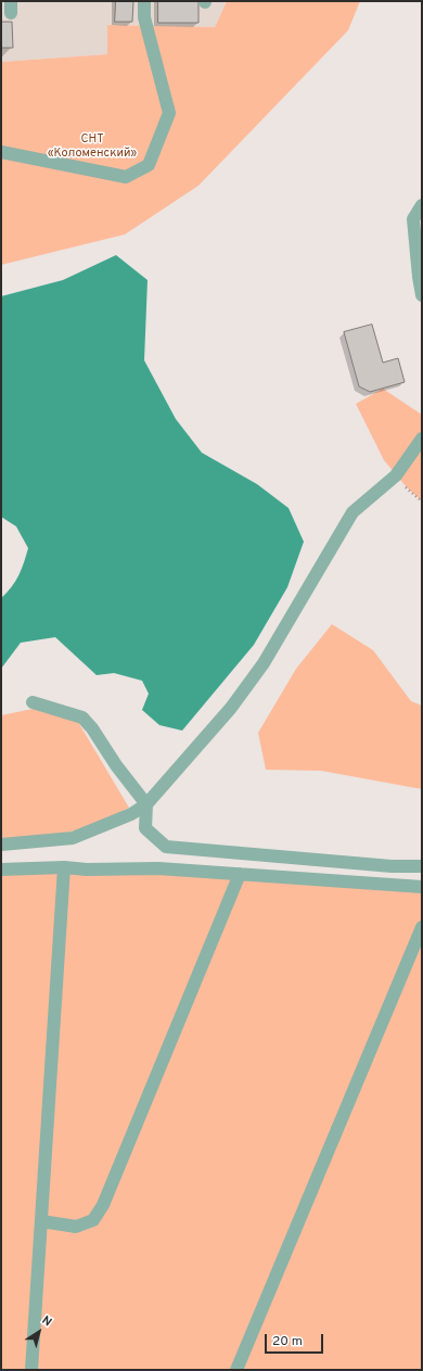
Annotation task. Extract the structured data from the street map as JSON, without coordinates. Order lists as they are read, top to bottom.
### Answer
{
  "parks": ["СНТ «Коломенский»"],
  "scale_bar": "20 m",
  "north": "top right"
}
